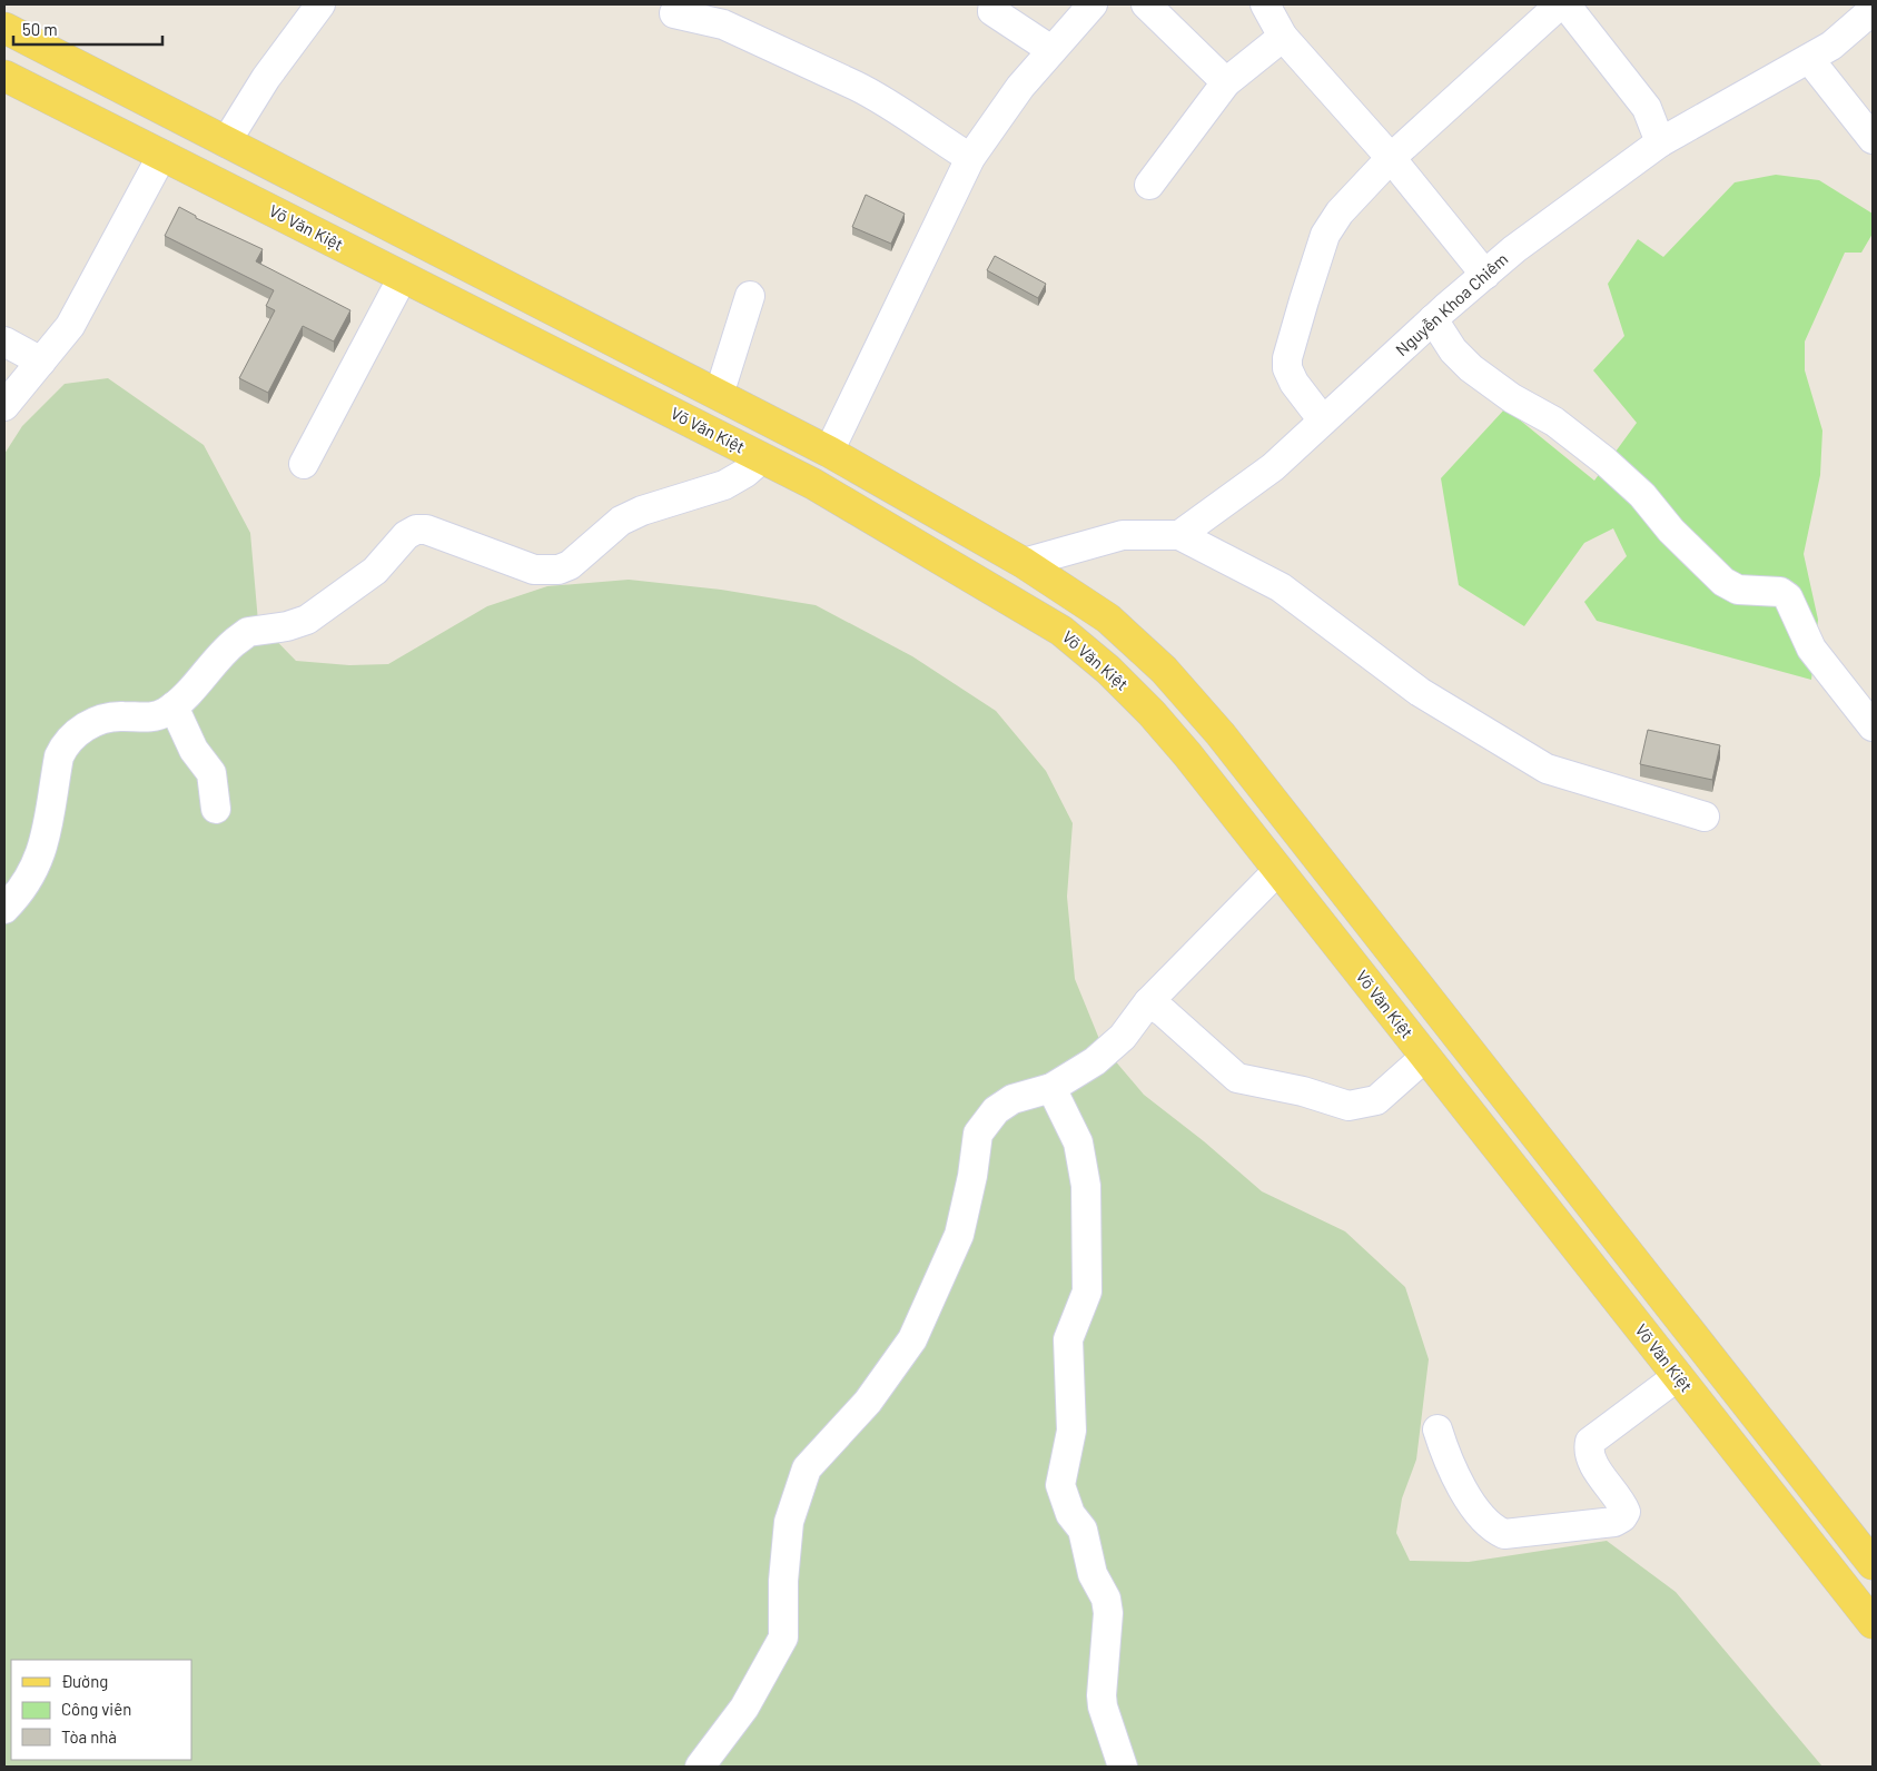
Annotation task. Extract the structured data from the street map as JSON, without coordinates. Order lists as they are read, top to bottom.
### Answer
{
  "streets": {
    "main road": ["Võ Văn Kiệt"],
    "street": ["Nguyễn Khoa Chiêm"]
  },
  "legend": ["Đường", "Công viên", "Tòa nhà"],
  "scale_bar": "50 m"
}
